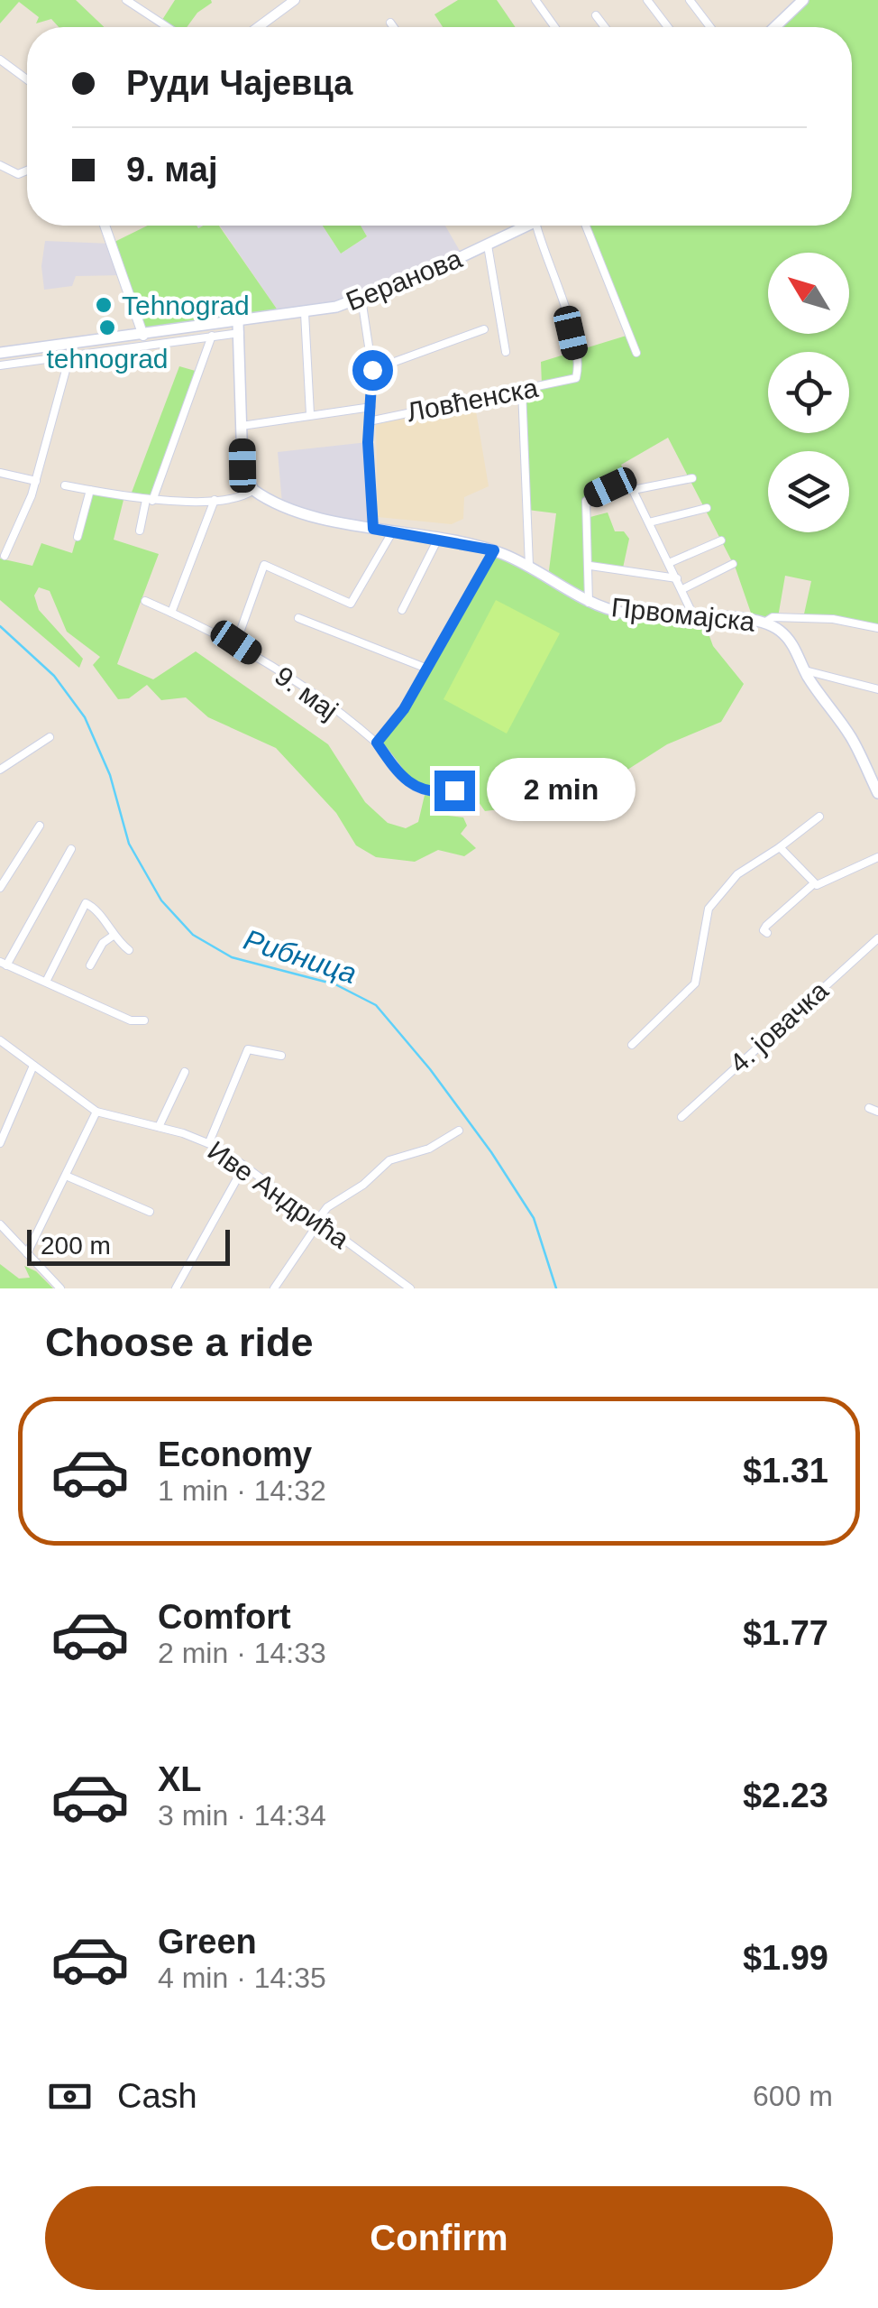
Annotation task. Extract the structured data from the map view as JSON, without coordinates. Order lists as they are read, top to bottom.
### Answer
{
  "streets": {
    "main road": ["Беранова", "Првомајска"],
    "street": [
      "Ловћенска",
      "9. мај",
      "4. јовачка",
      "Иве Андрића"
    ]
  },
  "water": ["Рибница"],
  "places": ["Tehnograd", "tehnograd"],
  "scale_bar": "200 m",
  "north": "top left",
  "page": {
    "banner": ["Руди Чајевца", "9. мај"],
    "bubble": "2 min",
    "scale": "200 m",
    "heading": "Choose a ride",
    "list": [
      {
        "name": "Economy",
        "note": "1 min · 14:32",
        "value": "$1.31"
      },
      {
        "name": "Comfort",
        "note": "2 min · 14:33",
        "value": "$1.77"
      },
      {
        "name": "XL",
        "note": "3 min · 14:34",
        "value": "$2.23"
      },
      {
        "name": "Green",
        "note": "4 min · 14:35",
        "value": "$1.99"
      }
    ],
    "pay": ["Cash", "600 m"],
    "buttons": "Confirm"
  }
}
